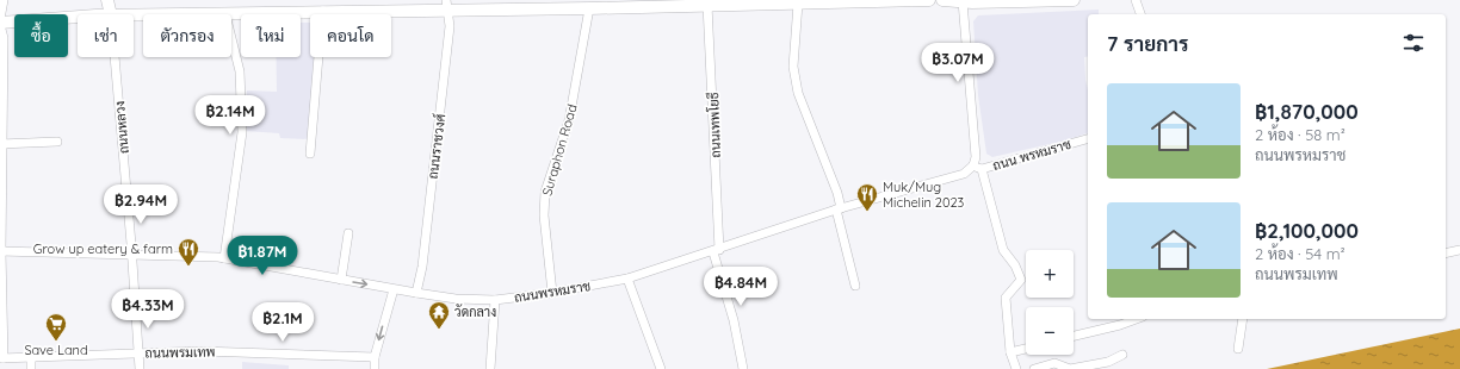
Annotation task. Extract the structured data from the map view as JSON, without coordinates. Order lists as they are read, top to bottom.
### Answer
{
  "streets": {
    "street": [
      "ถนนเทพโยธี",
      "ถนนหลวง",
      "ถนนราชวงศ์",
      "Suraphon Road",
      "ถนน พรหมราช",
      "ถนนพรหมราช",
      "ถนนพรมเทพ"
    ]
  },
  "crossings": [
    ["ถนนเทพโยธี", "ถนนพรหมราช"],
    ["ถนนหลวง", "ถนนพรหมราช"],
    ["ถนนหลวง", "ถนนพรมเทพ"],
    ["ถนนราชวงศ์", "ถนนพรหมราช"],
    ["Suraphon Road", "ถนนพรหมราช"],
    ["ถนน พรหมราช", "ถนนพรหมราช"]
  ],
  "places": {
    "restaurant": ["Muk/Mug Michelin 2023", "Grow up eatery & farm"],
    "temple": ["วัดกลาง"],
    "supermarket": ["Save Land"]
  },
  "page": {
    "chip": [
      "ซื้อ",
      "เช่า",
      "ตัวกรอง",
      "ใหม่",
      "คอนโด"
    ],
    "heading": "7 รายการ",
    "price": [
      "฿3.07M",
      "฿2.14M",
      "฿2.94M",
      "฿1.87M",
      "฿4.84M",
      "฿4.33M",
      "฿2.1M"
    ],
    "list": [
      {
        "name": "฿1,870,000",
        "note": "2 ห้อง · 58 m² · ถนนพรหมราช"
      },
      {
        "name": "฿2,100,000",
        "note": "2 ห้อง · 54 m² · ถนนพรมเทพ"
      }
    ],
    "map_buttons": ["+", "−"]
  }
}
